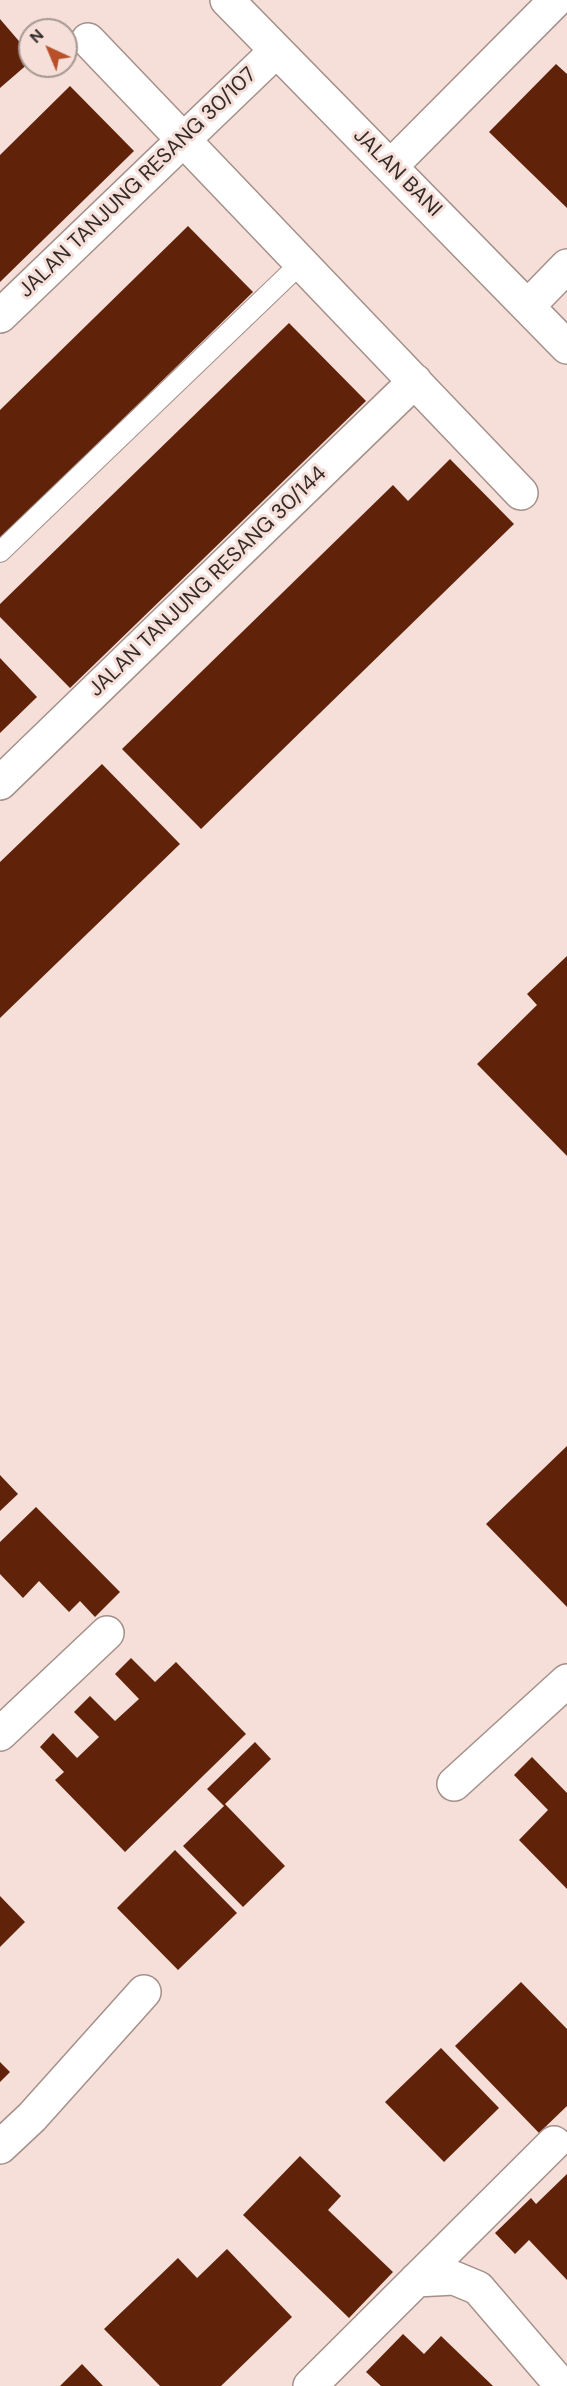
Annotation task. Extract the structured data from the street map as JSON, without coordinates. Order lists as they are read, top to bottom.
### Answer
{
  "streets": {
    "street": ["JALAN BANI", "JALAN TANJUNG RESANG 30/107", "JALAN TANJUNG RESANG 30/144"]
  },
  "crossings": [
    ["JALAN BANI", "JALAN TANJUNG RESANG 30/107"]
  ],
  "north": "top left"
}
